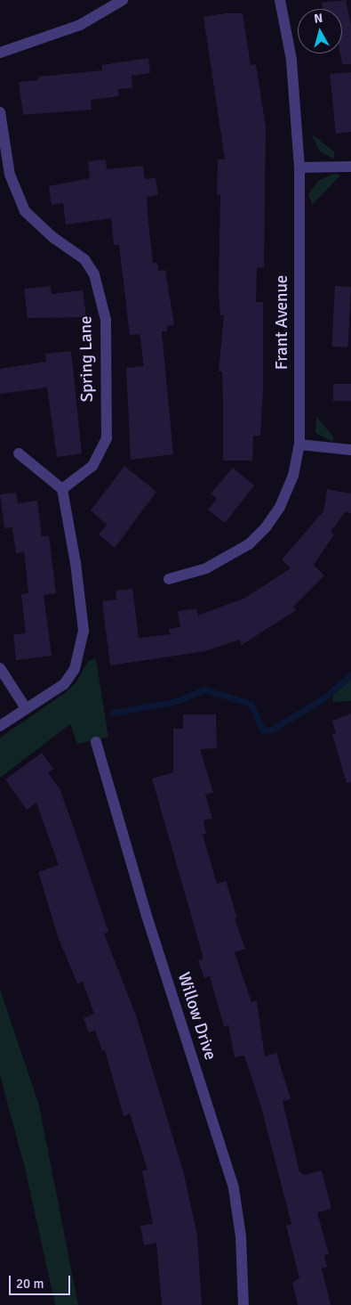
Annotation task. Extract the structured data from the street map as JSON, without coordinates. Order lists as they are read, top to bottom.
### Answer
{
  "streets": {
    "street": ["Frant Avenue", "Spring Lane", "Willow Drive"]
  },
  "scale_bar": "20 m",
  "north": "top"
}
